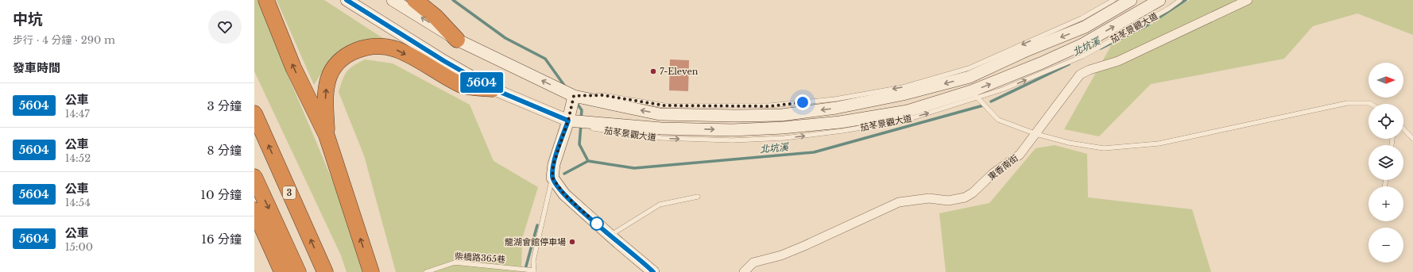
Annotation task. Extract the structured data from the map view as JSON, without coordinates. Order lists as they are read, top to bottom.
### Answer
{
  "streets": {
    "highway": ["3"],
    "street": ["茄苳景觀大道", "東香南街"],
    "lane": ["柴橋路365巷"]
  },
  "water": ["北坑溪"],
  "places": ["7-Eleven", "龍湖會館停車場"],
  "lines": ["bus line 5604"],
  "north": "right",
  "page": {
    "heading": [
      ["中坑", "步行 · 4 分鐘 · 290 m"],
      "發車時間"
    ],
    "on_map": "5604",
    "map_buttons": ["+", "−"],
    "list": [
      {
        "mark": "5604",
        "name": "公車",
        "note": "14:47",
        "value": "3 分鐘"
      },
      {
        "mark": "5604",
        "name": "公車",
        "note": "14:52",
        "value": "8 分鐘"
      },
      {
        "mark": "5604",
        "name": "公車",
        "note": "14:54",
        "value": "10 分鐘"
      },
      {
        "mark": "5604",
        "name": "公車",
        "note": "15:00",
        "value": "16 分鐘"
      }
    ]
  }
}
